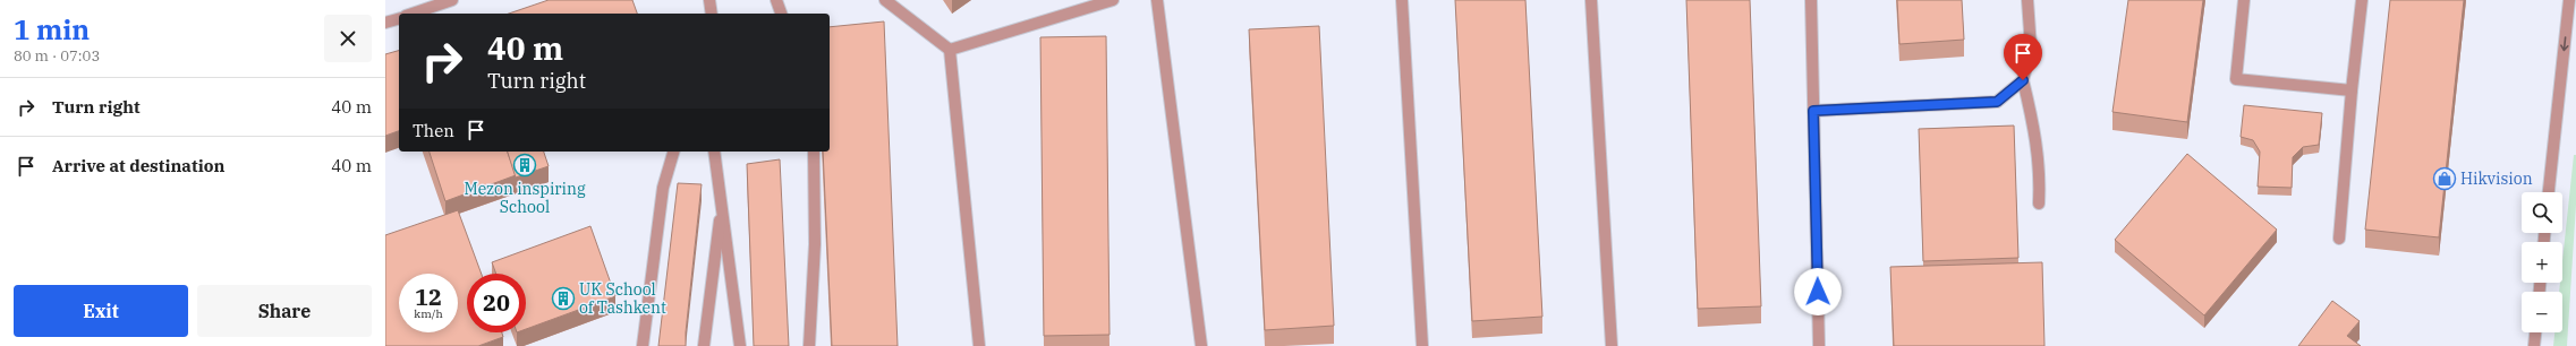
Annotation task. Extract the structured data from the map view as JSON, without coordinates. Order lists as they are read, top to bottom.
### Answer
{
  "places": {
    "building": ["Mezon inspiring School", "UK School of Tashkent"],
    "shop": ["Hikvision"]
  },
  "page": {
    "heading": ["1 min", "80 m · 07:03"],
    "turn": ["40 m", "Turn right"],
    "list": [
      {
        "name": "Turn right",
        "value": "40 m"
      },
      {
        "name": "Arrive at destination",
        "value": "40 m"
      }
    ],
    "then": "Then",
    "map_buttons": ["+", "−"],
    "speed": "12 km/h",
    "limit": "20",
    "buttons": ["Exit", "Share"]
  }
}
